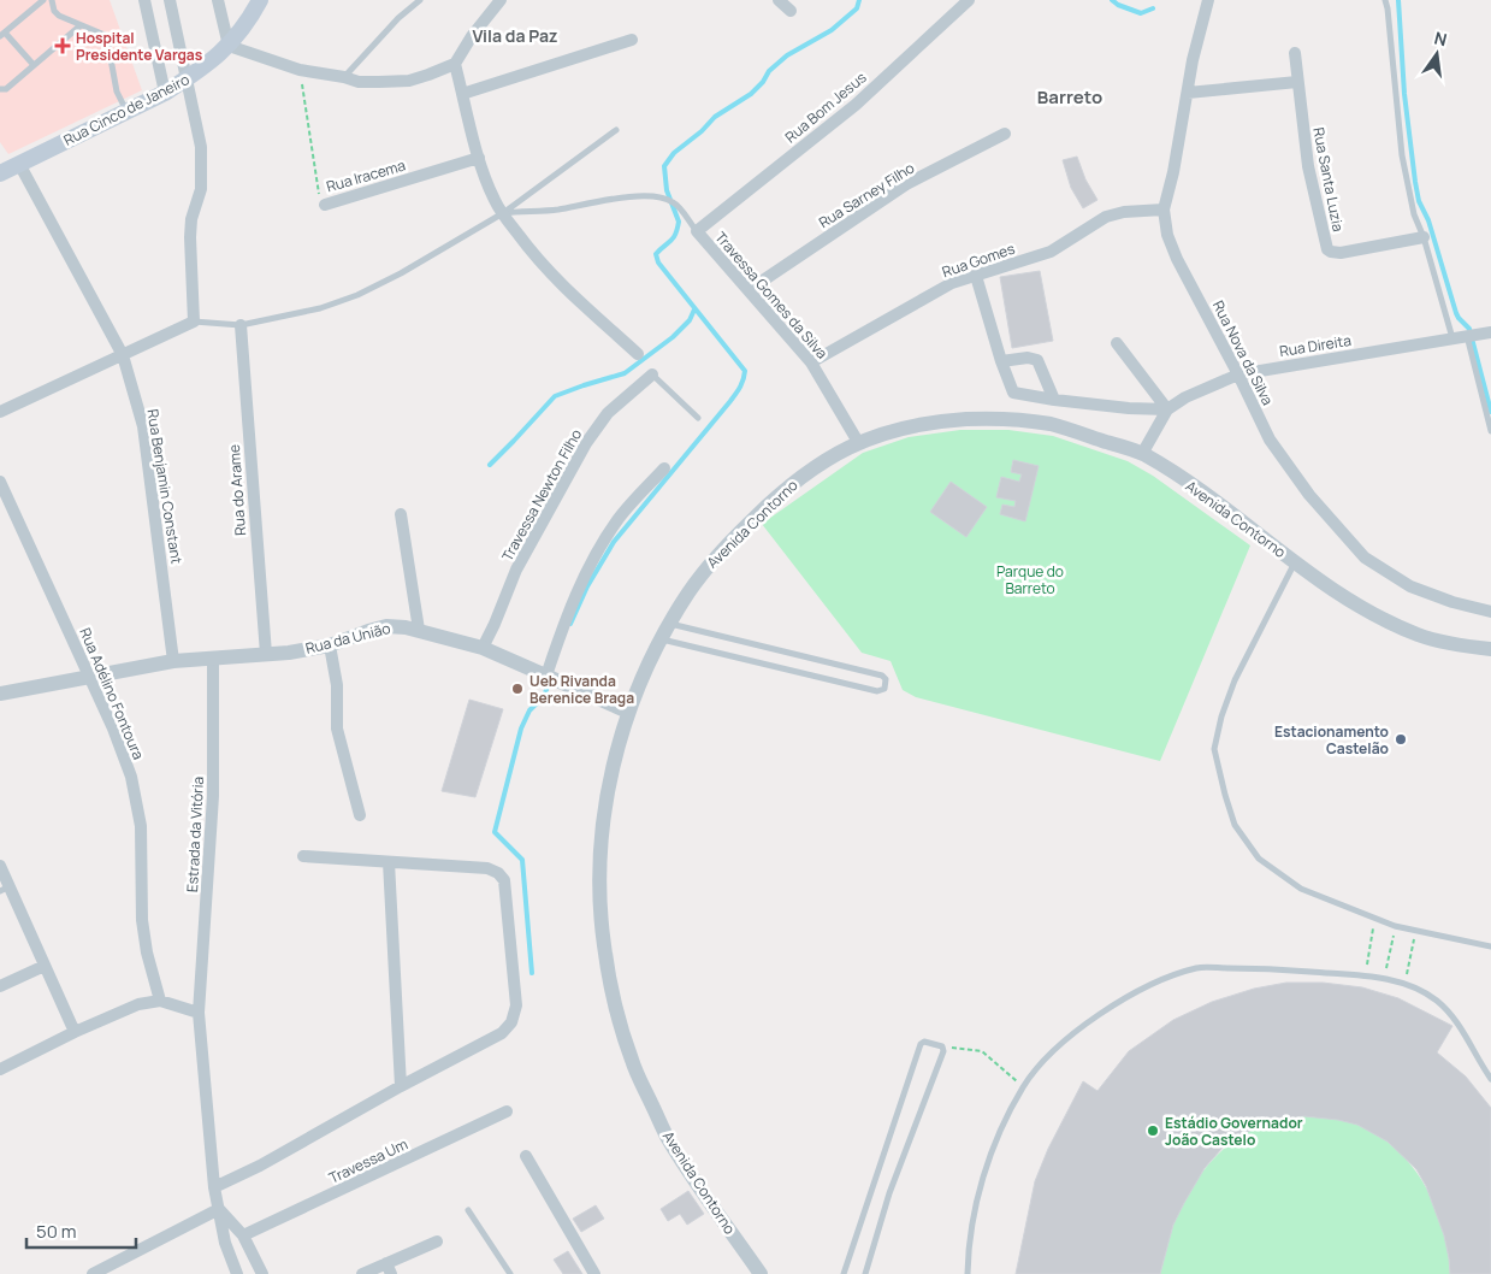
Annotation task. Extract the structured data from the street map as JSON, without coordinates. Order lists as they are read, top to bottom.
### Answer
{
  "streets": {
    "main road": ["Rua Cinco de Janeiro"],
    "street": [
      "Rua Bom Jesus",
      "Rua Iracema",
      "Rua Santa Luzia",
      "Rua Sarney Filho",
      "Rua Gomes",
      "Travessa Gomes da Silva",
      "Rua Direita",
      "Rua Nova da Silva",
      "Rua Benjamin Constant",
      "Rua do Arame",
      "Travessa Newton Filho",
      "Avenida Contorno",
      "Rua da União",
      "Rua Adélino Fontoura",
      "Estrada da Vitória",
      "Travessa Um"
    ]
  },
  "crossings": [
    ["Rua Bom Jesus", "Travessa Gomes da Silva"],
    ["Rua Cinco de Janeiro", "Rua Benjamin Constant"],
    ["Rua Sarney Filho", "Travessa Gomes da Silva"],
    ["Rua Gomes", "Travessa Gomes da Silva"],
    ["Rua Gomes", "Rua Nova da Silva"],
    ["Travessa Gomes da Silva", "Avenida Contorno"],
    ["Rua Direita", "Rua Nova da Silva"],
    ["Rua Benjamin Constant", "Rua da União"],
    ["Rua do Arame", "Rua da União"],
    ["Travessa Newton Filho", "Rua da União"],
    ["Avenida Contorno", "Rua da União"],
    ["Rua da União", "Rua Adélino Fontoura"],
    ["Rua da União", "Estrada da Vitória"],
    ["Estrada da Vitória", "Travessa Um"]
  ],
  "districts": ["Vila da Paz", "Barreto"],
  "parks": ["Parque do Barreto"],
  "places": {
    "health": ["Hospital Presidente Vargas"],
    "other": ["Ueb Rivanda Berenice Braga", "Estacionamento Castelão", "Estádio Governador João Castelo"]
  },
  "scale_bar": "50 m",
  "north": "top"
}
